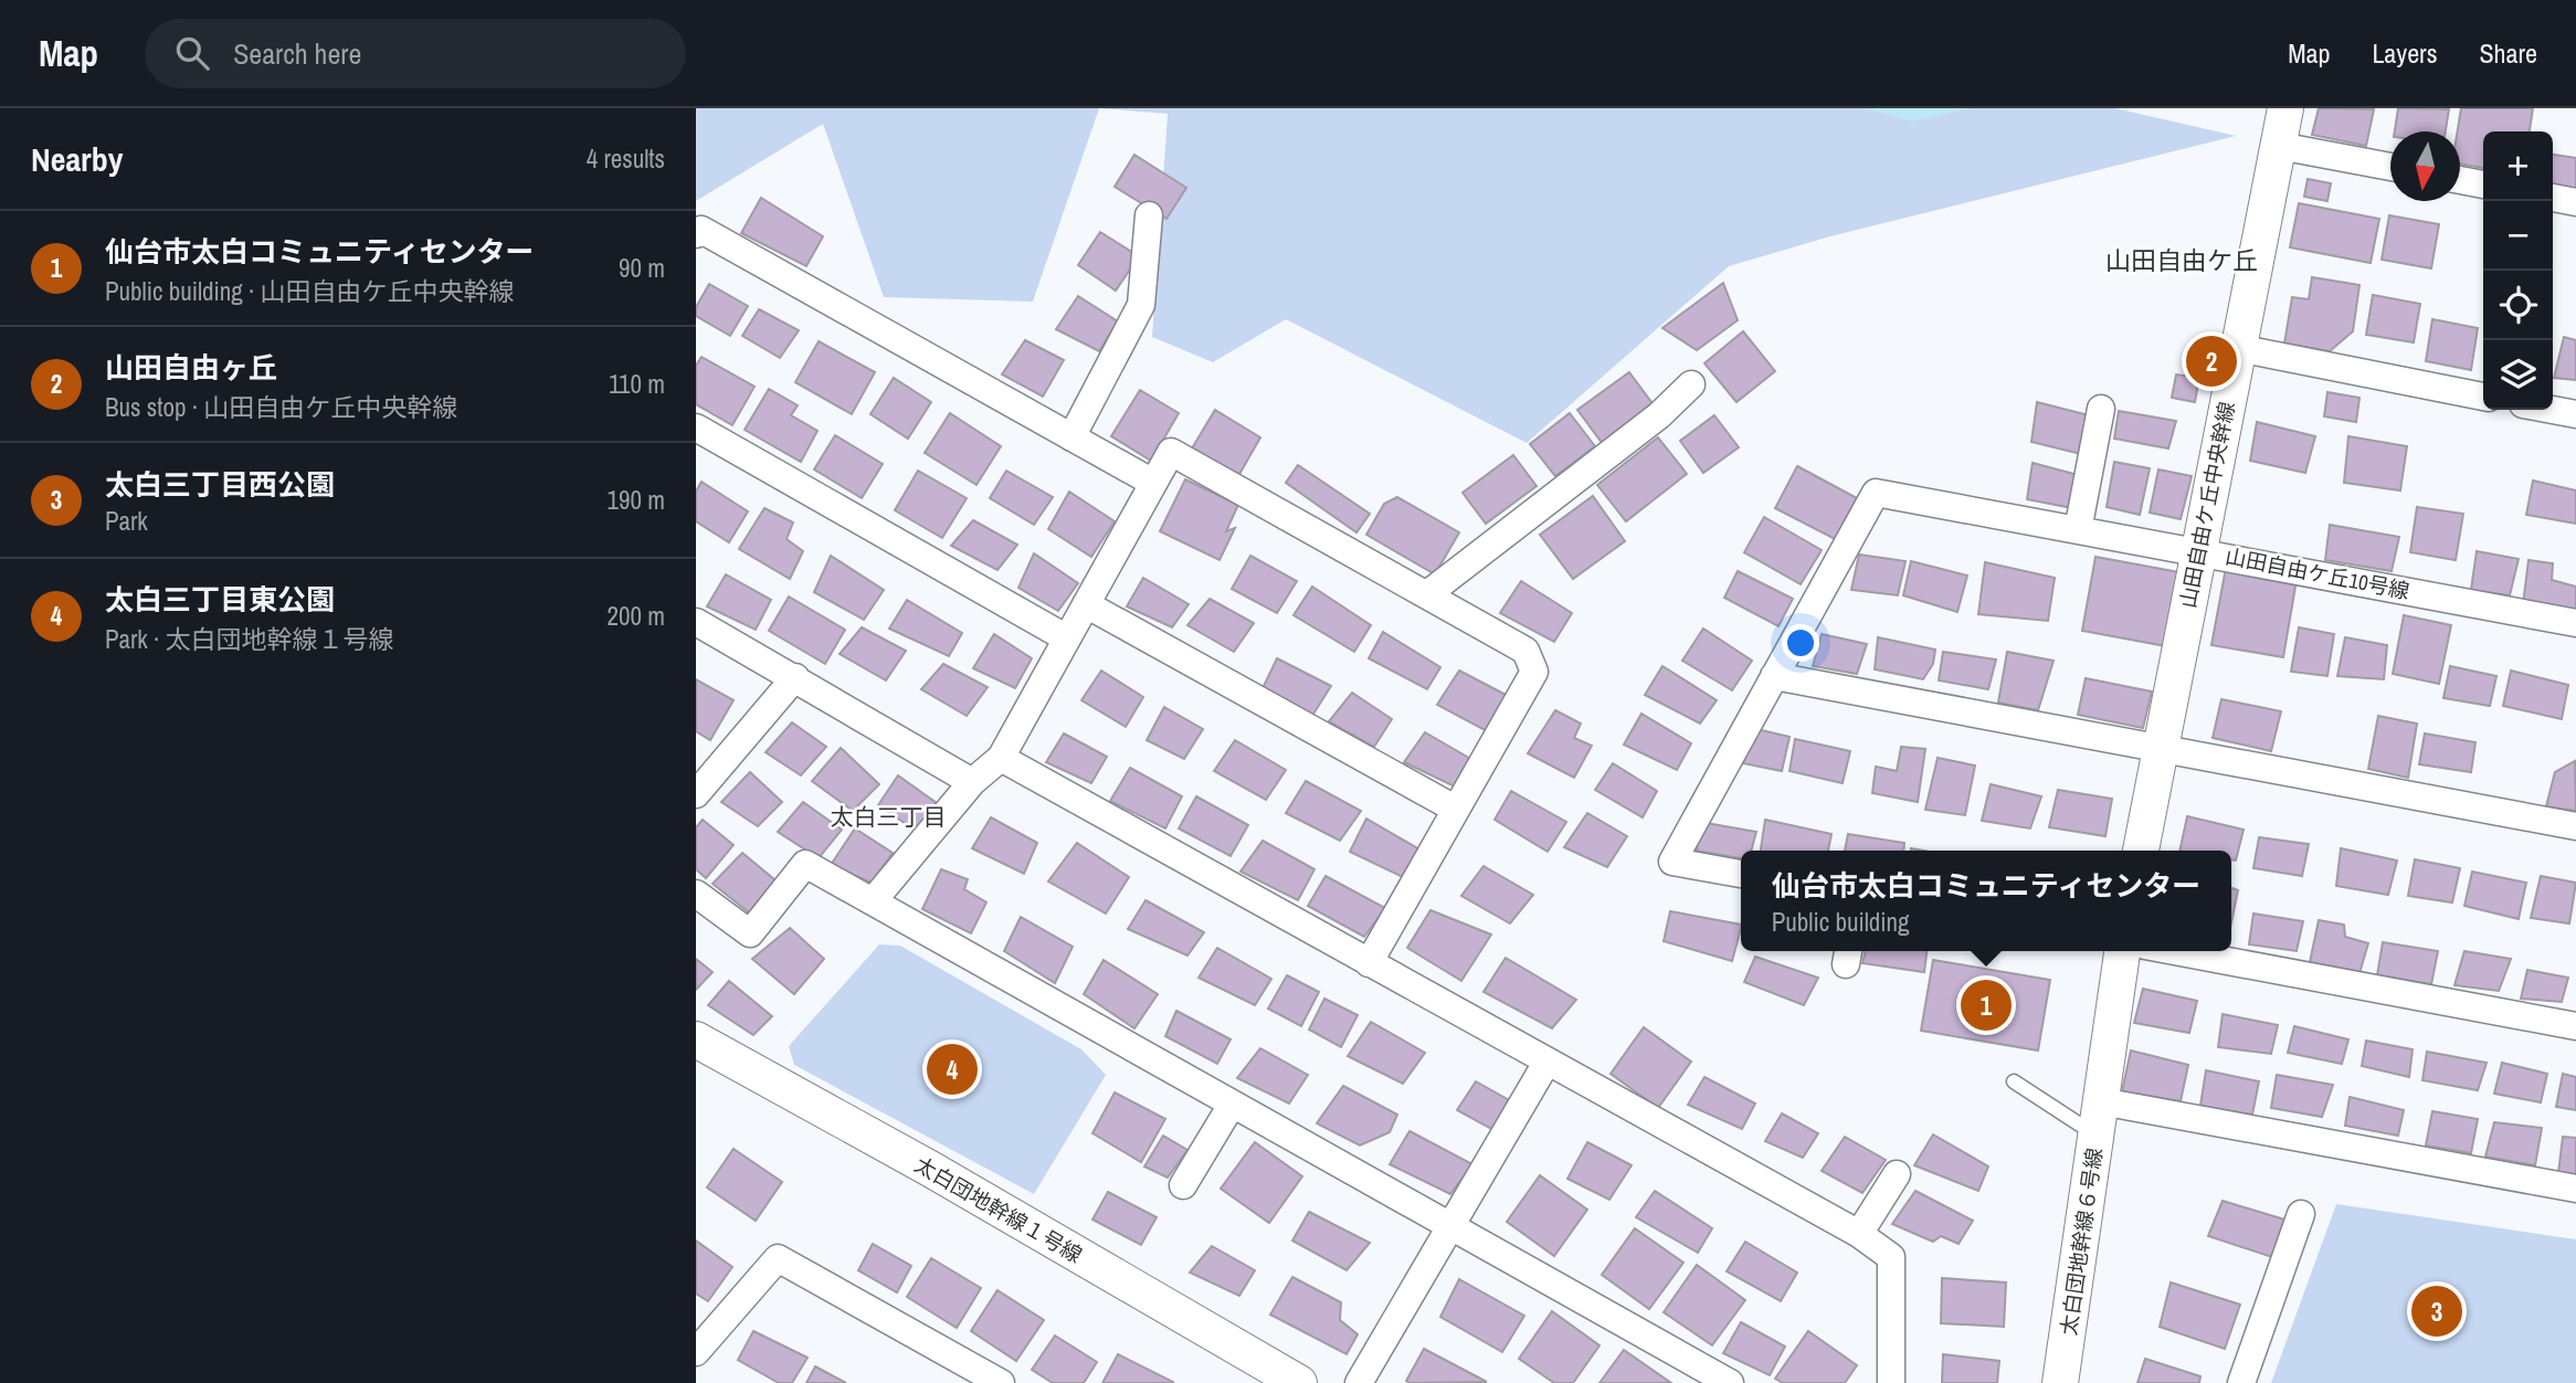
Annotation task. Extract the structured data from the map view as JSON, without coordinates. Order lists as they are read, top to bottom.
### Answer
{
  "streets": {
    "street": [
      "山田自由ケ丘中央幹線",
      "山田自由ケ丘10号線",
      "太白団地幹線１号線",
      "太白団地幹線６号線"
    ]
  },
  "crossings": [
    ["山田自由ケ丘中央幹線", "山田自由ケ丘10号線"]
  ],
  "districts": ["山田自由ケ丘", "太白三丁目"],
  "north": "bottom",
  "page": {
    "header": "Map",
    "search": "Search here",
    "nav": ["Map", "Layers", "Share"],
    "heading": ["Nearby", "4 results"],
    "map_buttons": ["+", "−"],
    "list": [
      {
        "mark": "1",
        "name": "仙台市太白コミュニティセンター",
        "note": "Public building · 山田自由ケ丘中央幹線",
        "value": "90 m"
      },
      {
        "mark": "2",
        "name": "山田自由ヶ丘",
        "note": "Bus stop · 山田自由ケ丘中央幹線",
        "value": "110 m"
      },
      {
        "mark": "3",
        "name": "太白三丁目西公園",
        "note": "Park",
        "value": "190 m"
      },
      {
        "mark": "4",
        "name": "太白三丁目東公園",
        "note": "Park · 太白団地幹線１号線",
        "value": "200 m"
      }
    ],
    "pins": [
      "2",
      "1",
      "4",
      "3"
    ],
    "popup": ["仙台市太白コミュニティセンター", "Public building"]
  }
}
